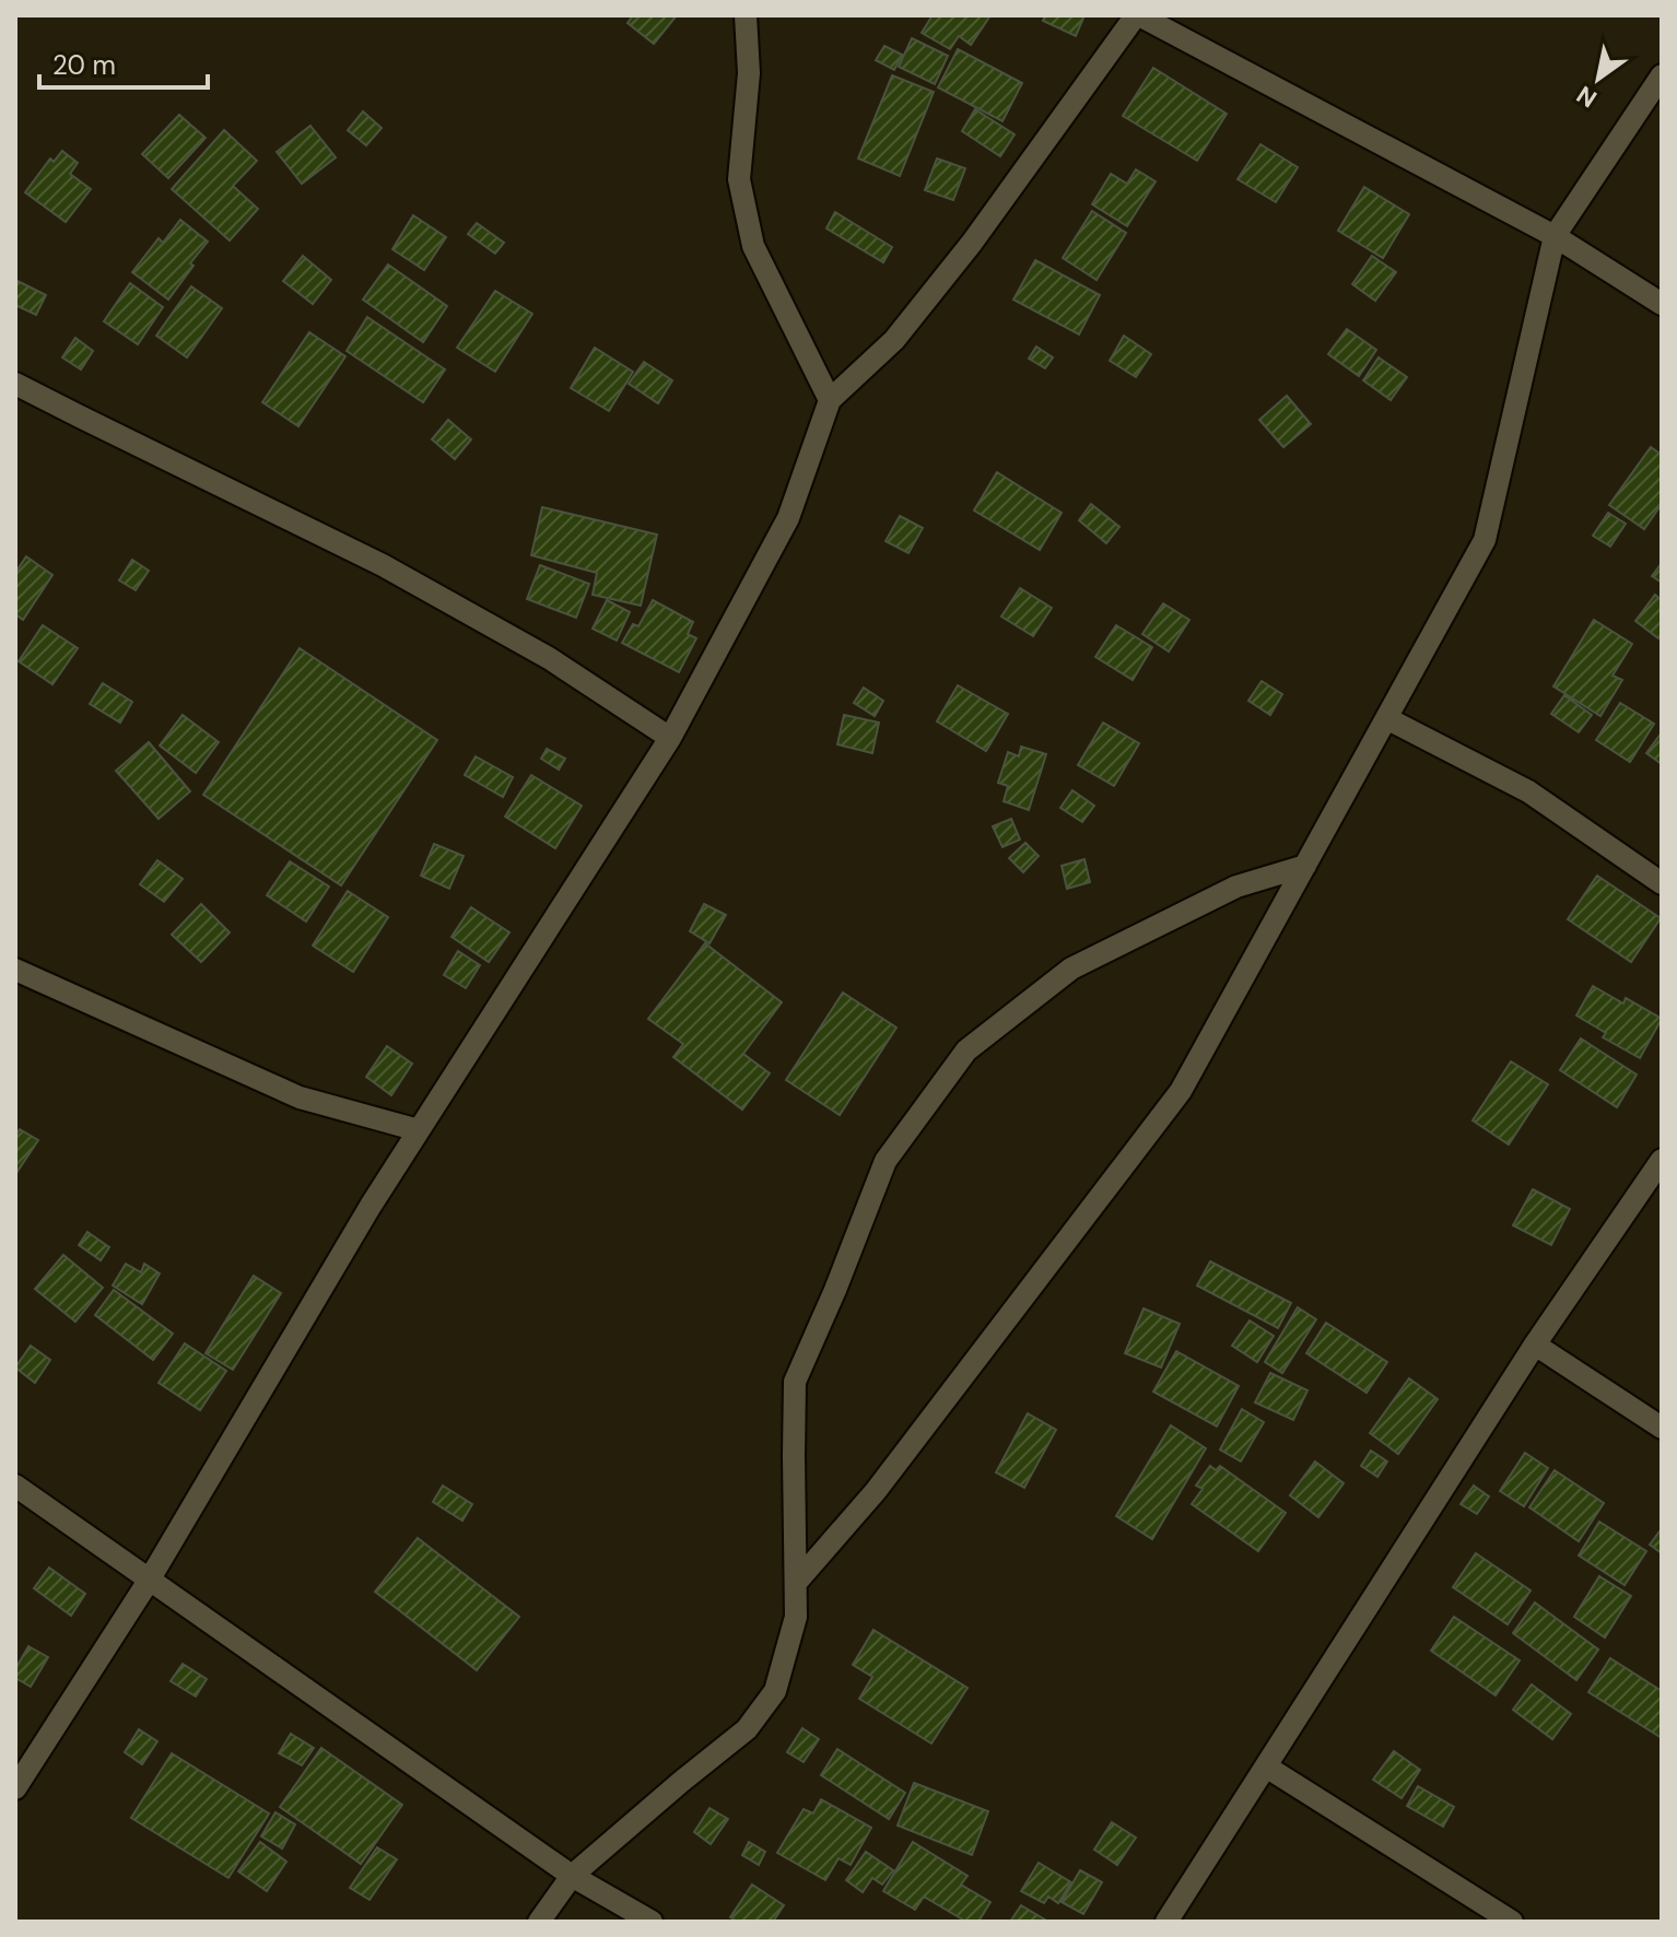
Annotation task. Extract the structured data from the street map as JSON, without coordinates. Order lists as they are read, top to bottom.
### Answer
{
  "scale_bar": "20 m",
  "north": "bottom left"
}
